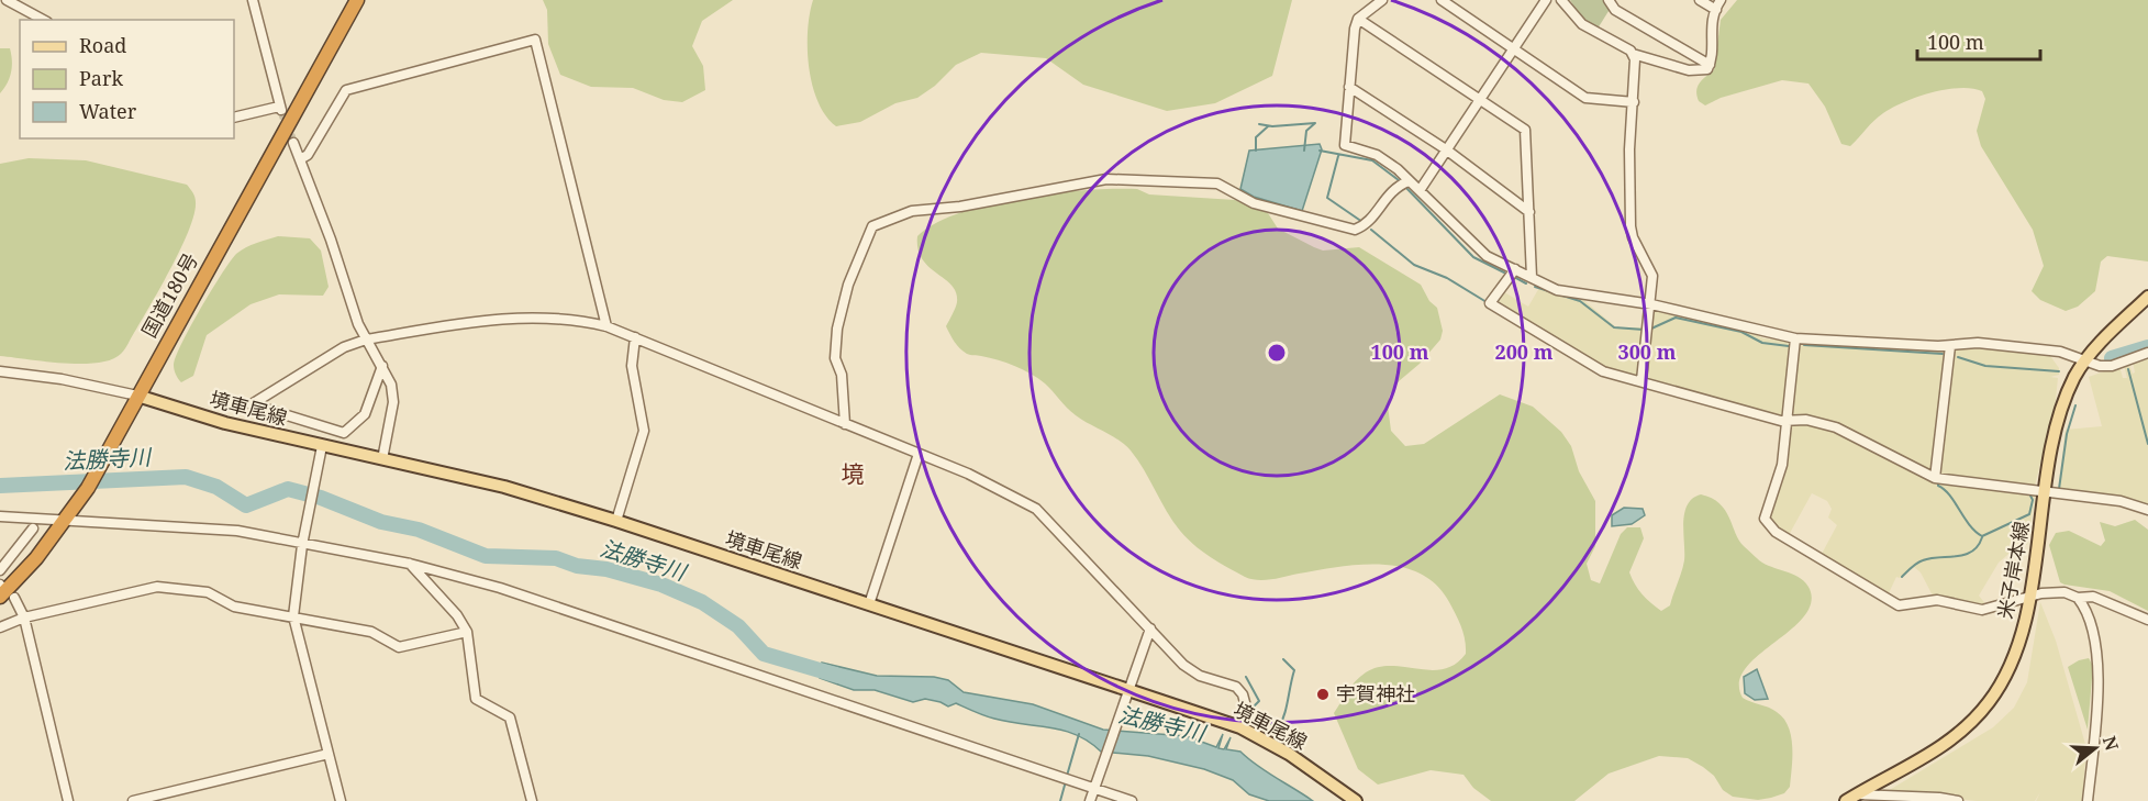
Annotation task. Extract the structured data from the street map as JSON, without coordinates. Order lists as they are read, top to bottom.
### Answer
{
  "streets": {
    "highway": ["国道180号"],
    "main road": ["境車尾線", "米子岸本線"]
  },
  "crossings": [
    ["国道180号", "境車尾線"]
  ],
  "districts": ["境"],
  "water": ["法勝寺川"],
  "places": ["宇賀神社"],
  "legend": ["Road", "Park", "Water"],
  "scale_bar": "100 m",
  "north": "right",
  "rings": ["100 m", "200 m", "300 m"]
}
